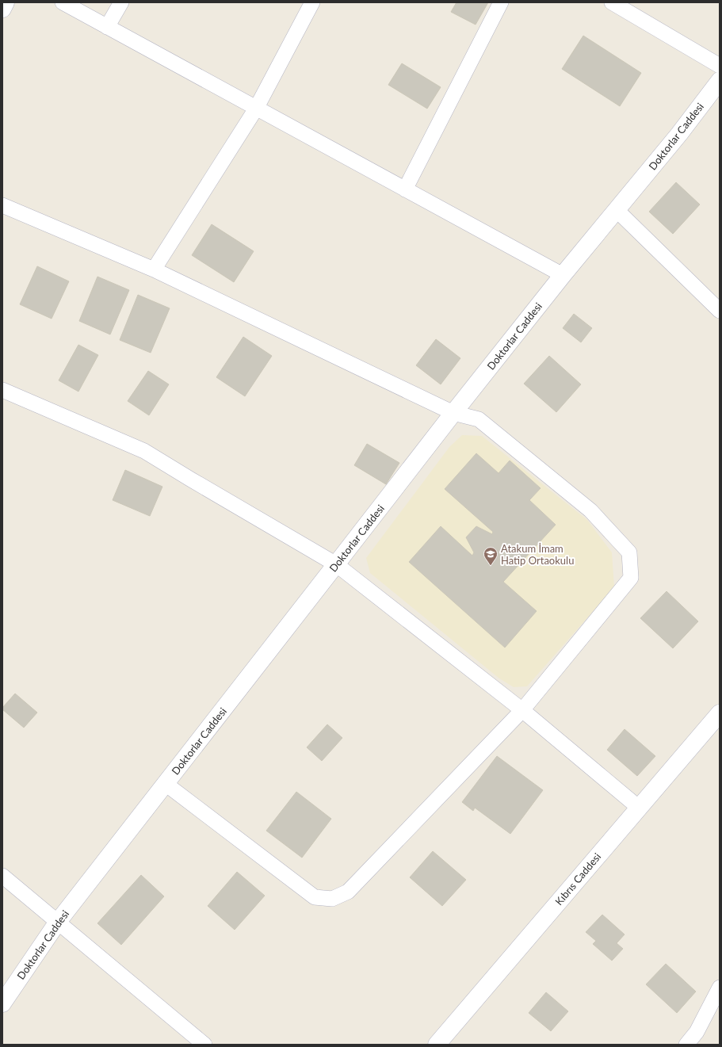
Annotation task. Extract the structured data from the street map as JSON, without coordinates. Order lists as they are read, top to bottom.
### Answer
{
  "streets": {
    "street": ["Doktorlar Caddesi", "Kıbrıs Caddesi"]
  },
  "places": {
    "school or university": ["Atakum İmam Hatip Ortaokulu"]
  }
}
